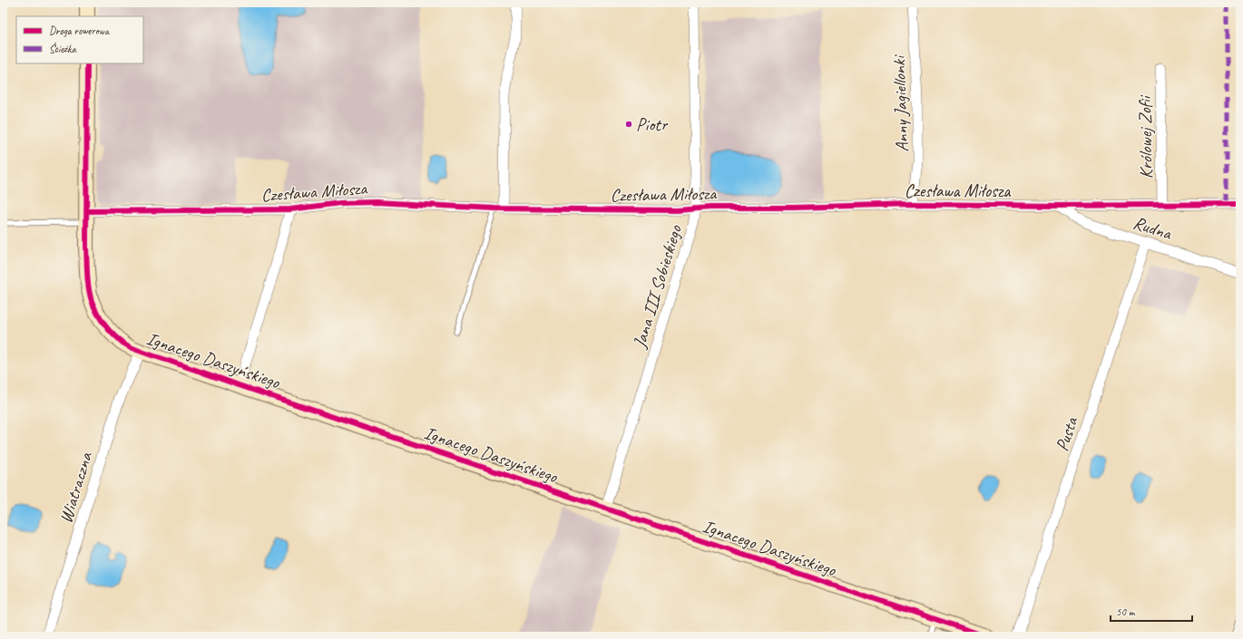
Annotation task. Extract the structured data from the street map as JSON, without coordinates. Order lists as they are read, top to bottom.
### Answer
{
  "streets": {
    "street": [
      "Anny Jagiellonki",
      "Królowej Zofii",
      "Czesława Miłosza",
      "Rudna",
      "Jana III Sobieskiego",
      "Ignacego Daszyńskiego",
      "Pusta",
      "Wiatraczna"
    ]
  },
  "crossings": [
    ["Anny Jagiellonki", "Czesława Miłosza"],
    ["Królowej Zofii", "Czesława Miłosza"],
    ["Czesława Miłosza", "Rudna"],
    ["Czesława Miłosza", "Jana III Sobieskiego"],
    ["Czesława Miłosza", "Ignacego Daszyńskiego"],
    ["Rudna", "Pusta"],
    ["Jana III Sobieskiego", "Ignacego Daszyńskiego"],
    ["Ignacego Daszyńskiego", "Wiatraczna"]
  ],
  "places": ["Piotr"],
  "legend": ["Droga rowerowa", "Ścieżka"],
  "scale_bar": "50 m"
}
